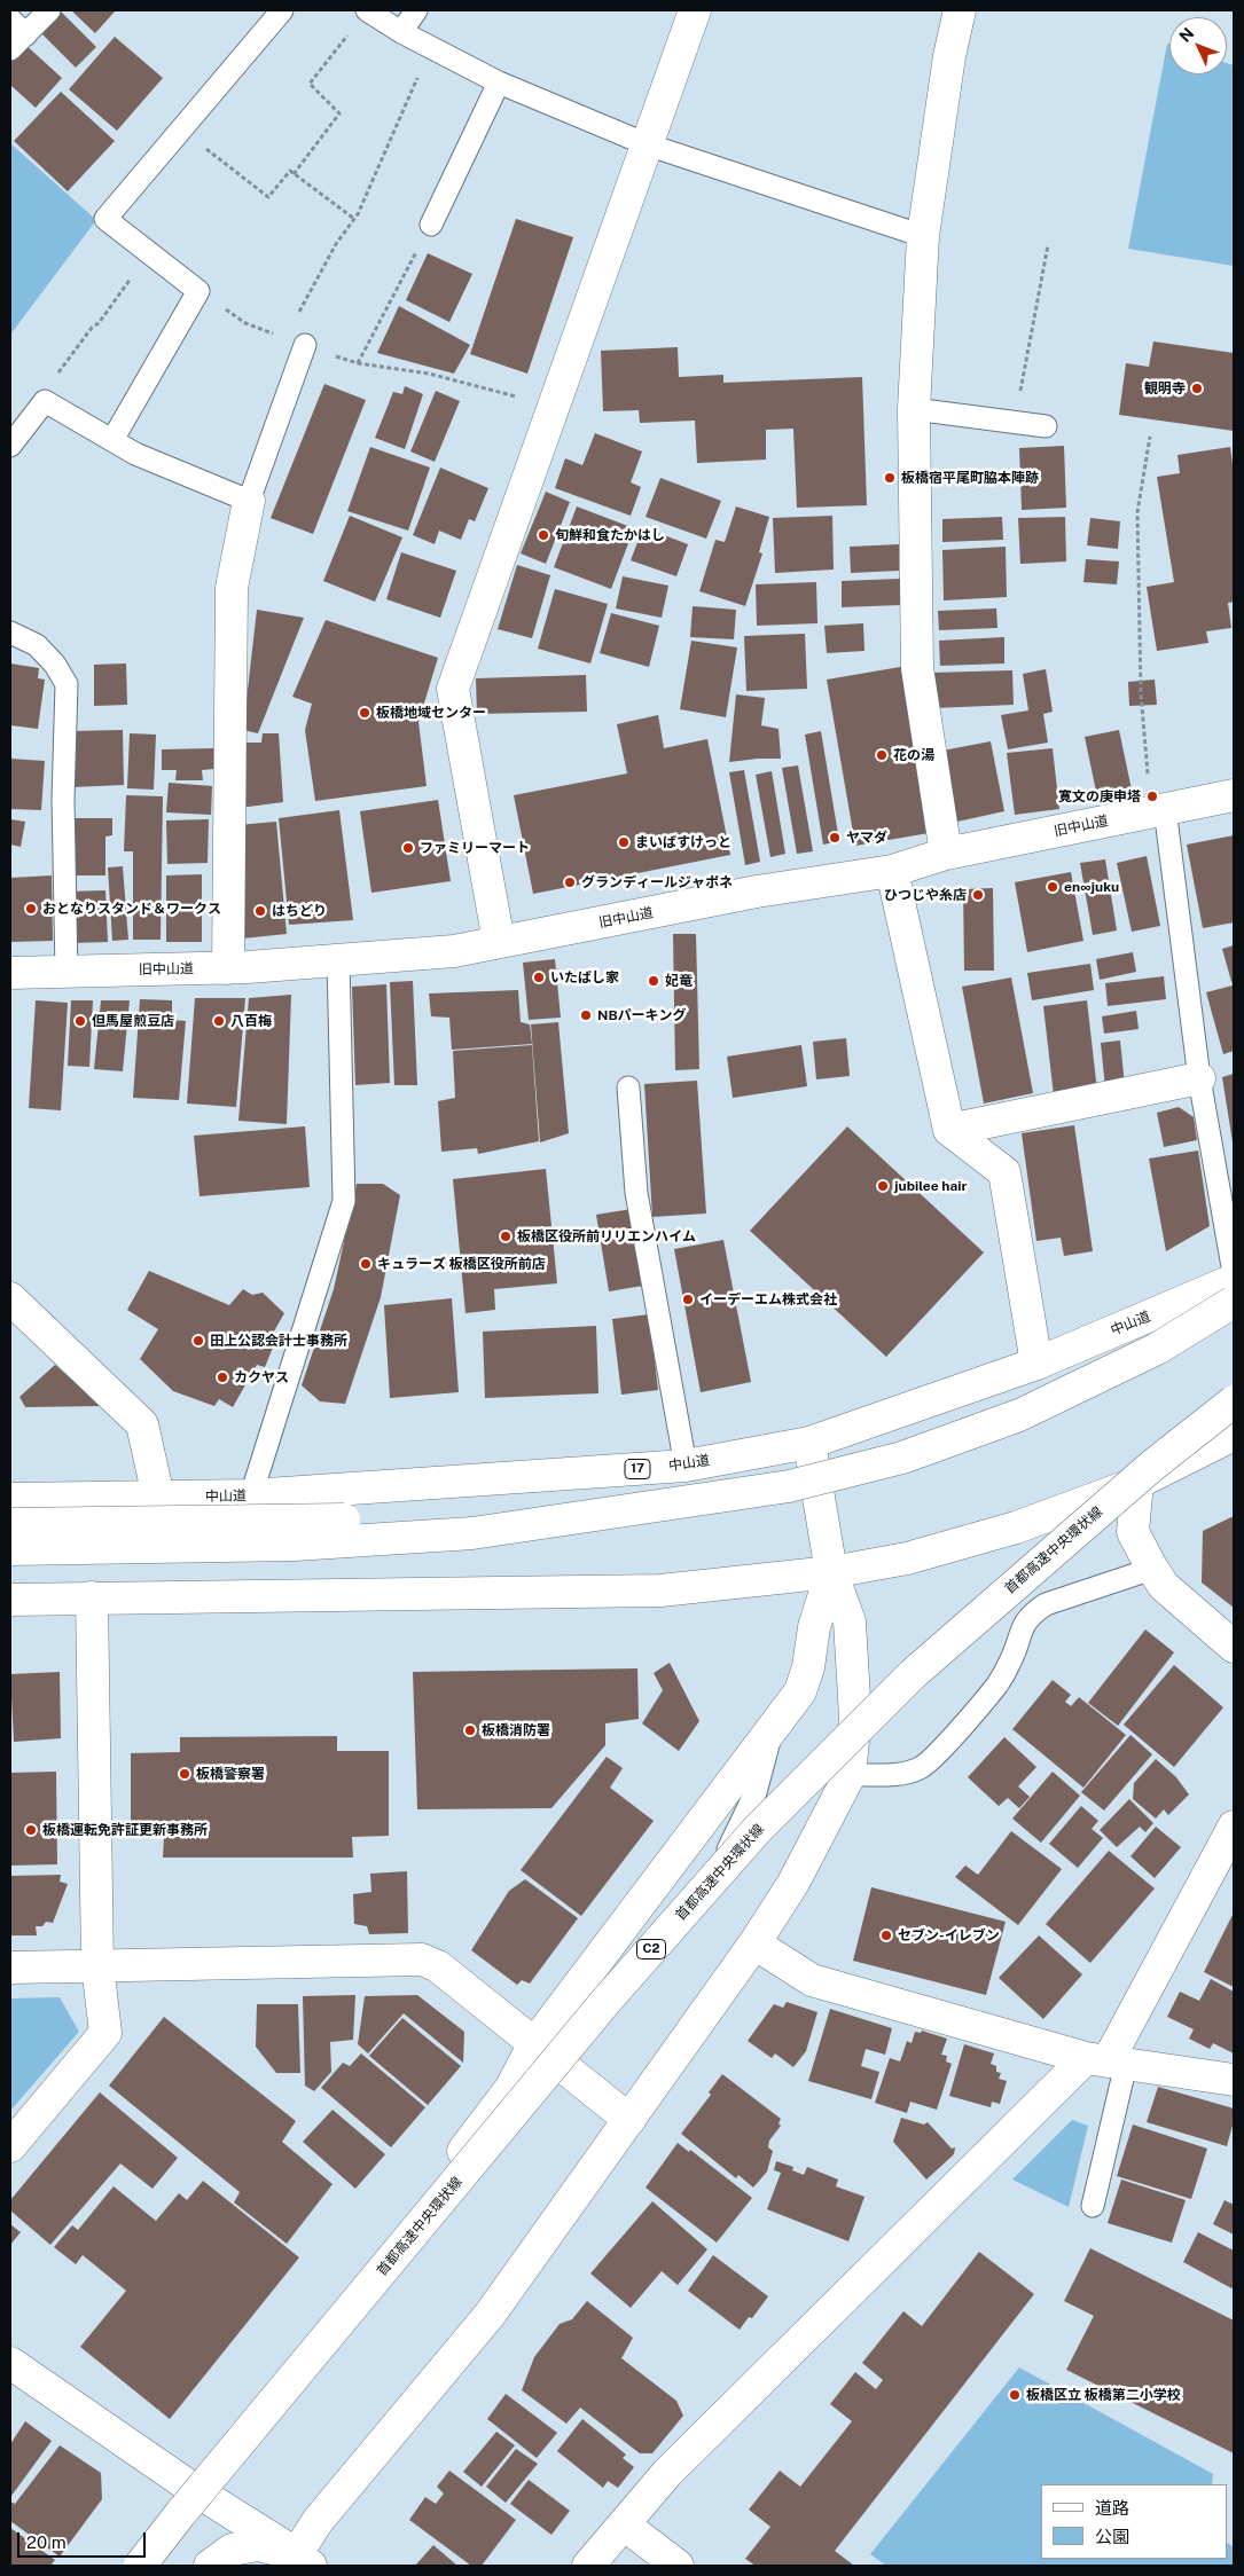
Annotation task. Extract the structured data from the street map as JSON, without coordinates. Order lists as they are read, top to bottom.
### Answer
{
  "streets": {
    "main road": [
      "旧中山道",
      "中山道",
      "17",
      "首都高速中央環状線",
      "C2"
    ]
  },
  "places": [
    "観明寺",
    "板橋宿平尾町脇本陣跡",
    "旬鮮和食たかはし",
    "板橋地域センター",
    "花の湯",
    "寛文の庚申塔",
    "ヤマダ",
    "まいばすけっと",
    "ファミリーマート",
    "グランディールジャポネ",
    "en∞juku",
    "ひつじや糸店",
    "おとなりスタンド＆ワークス",
    "はちどり",
    "いたばし家",
    "妃竜",
    "NBパーキング",
    "但馬屋煎豆店",
    "八百梅",
    "jubilee hair",
    "板橋区役所前リリエンハイム",
    "キュラーズ 板橋区役所前店",
    "イーデーエム株式会社",
    "田上公認会計士事務所",
    "カクヤス",
    "板橋消防署",
    "板橋警察署",
    "板橋運転免許証更新事務所",
    "セブン-イレブン",
    "板橋区立 板橋第二小学校"
  ],
  "legend": ["道路", "公園"],
  "scale_bar": "20 m",
  "north": "top left"
}
